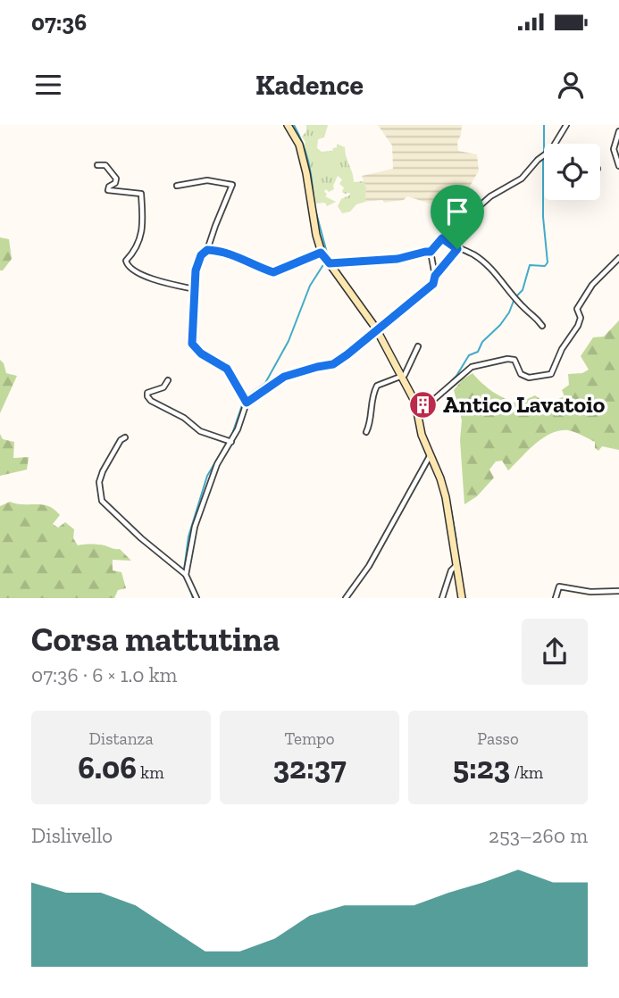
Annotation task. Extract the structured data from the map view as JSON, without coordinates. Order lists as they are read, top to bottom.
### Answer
{
  "places": {
    "building": ["Antico Lavatoio"]
  },
  "page": {
    "status": "07:36",
    "header": "Kadence",
    "heading": ["Corsa mattutina", "07:36 · 6 × 1.0 km"],
    "stats": [
      ["Distanza", "6.06 km"],
      ["Tempo", "32:37"],
      ["Passo", "5:23 /km"]
    ],
    "chart": ["Dislivello", "253–260 m"]
  }
}
